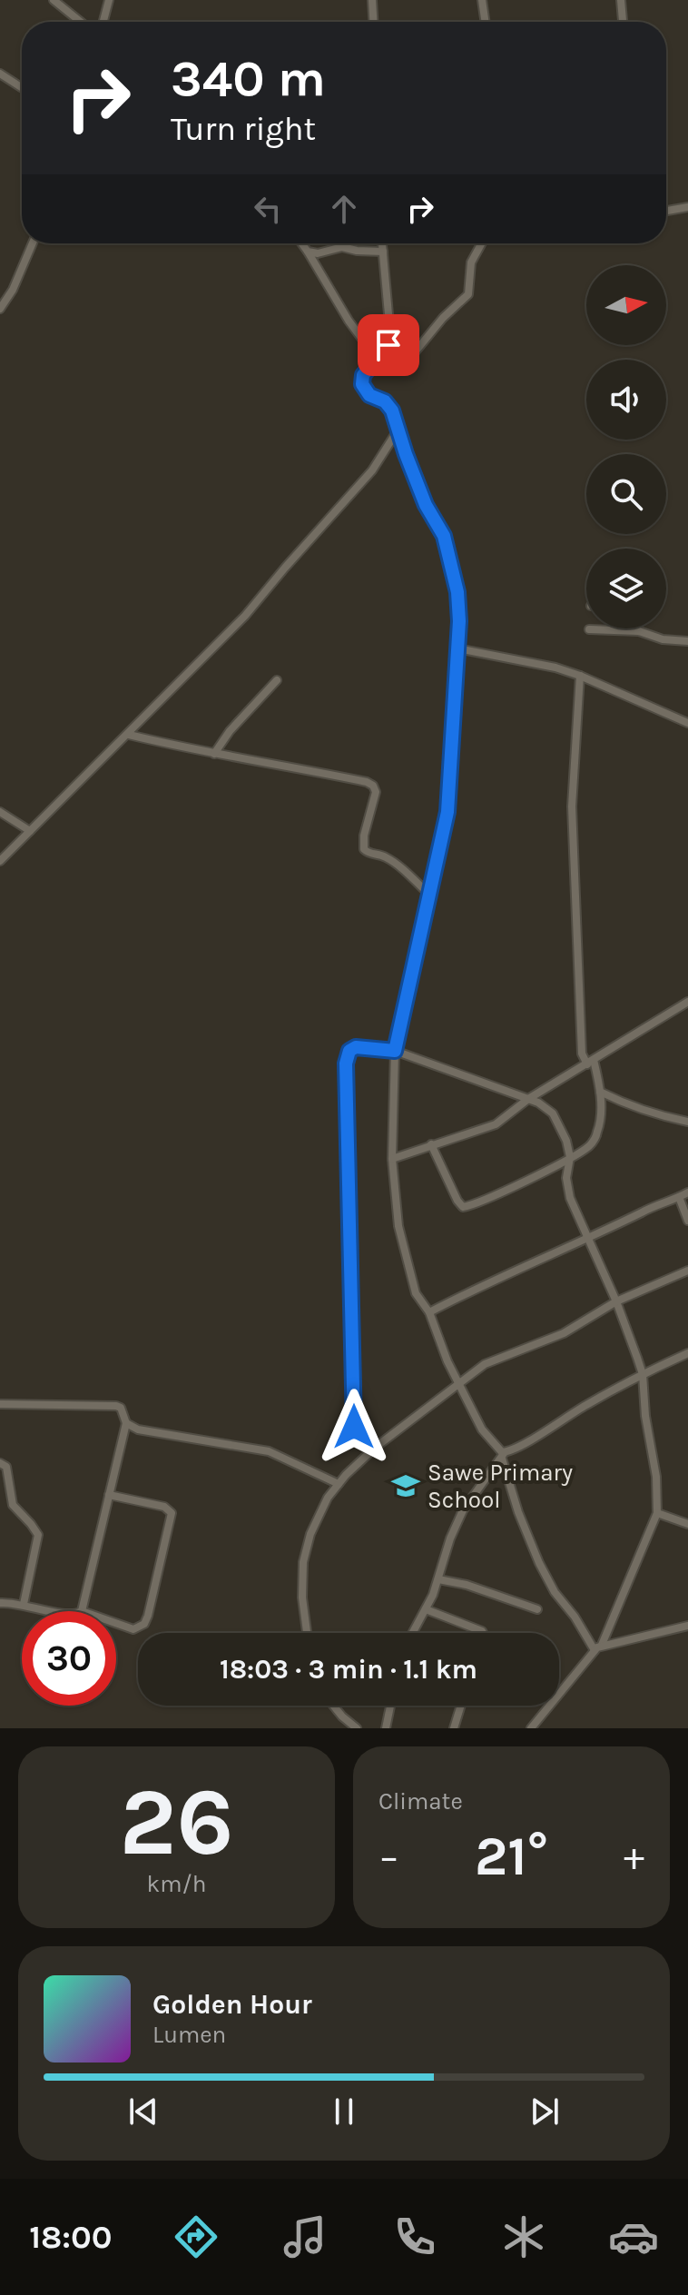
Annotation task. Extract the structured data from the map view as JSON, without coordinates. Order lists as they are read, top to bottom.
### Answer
{
  "places": {
    "school or university": ["Sawe Primary School"]
  },
  "north": "right",
  "page": {
    "turn": ["340 m", "Turn right"],
    "limit": "30",
    "trip": "18:03 · 3 min · 1.1 km",
    "tile": [
      ["26", "km/h"],
      "Climate"
    ],
    "heat": ["−", "21°", "+"],
    "song": ["Golden Hour", "Lumen"],
    "tabs": "18:00"
  }
}
